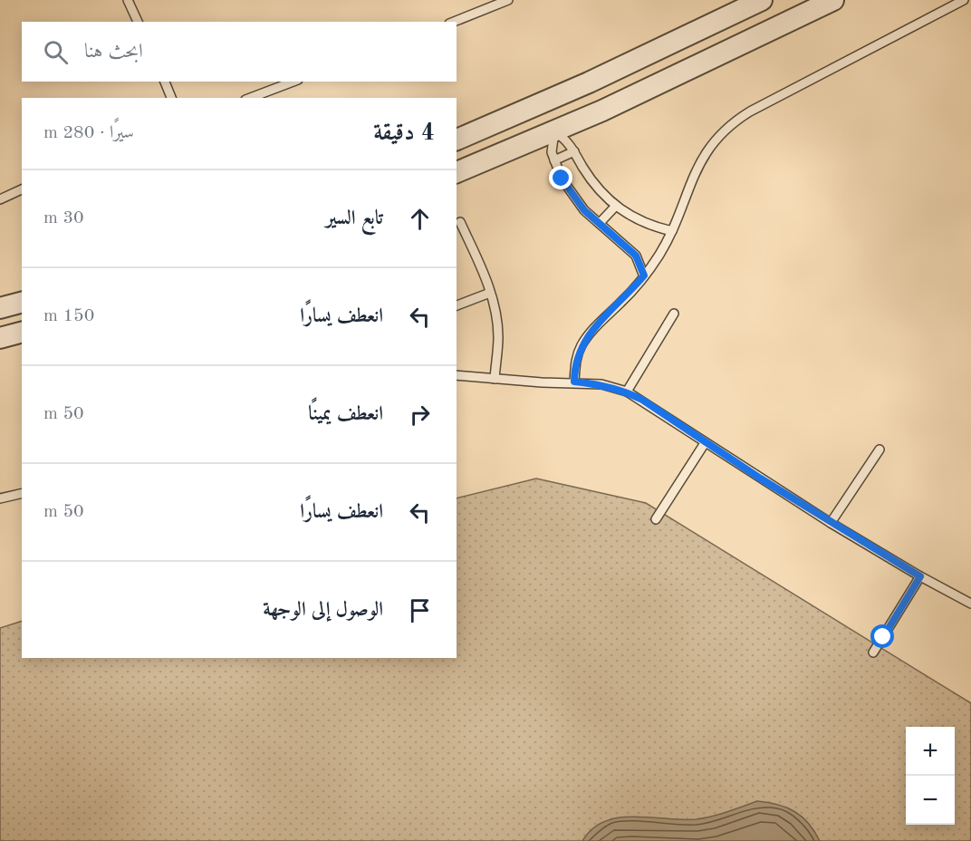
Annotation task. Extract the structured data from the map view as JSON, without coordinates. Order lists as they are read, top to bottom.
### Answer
{
  "page": {
    "search": "ابحث هنا",
    "heading": ["4 دقيقة", "سيرًا · 280 m"],
    "list": [
      ["تابع السير", "30 m"],
      ["انعطف يسارًا", "150 m"],
      ["انعطف يمينًا", "50 m"],
      ["انعطف يسارًا", "50 m"],
      "الوصول إلى الوجهة"
    ],
    "map_buttons": ["+", "−"]
  }
}
